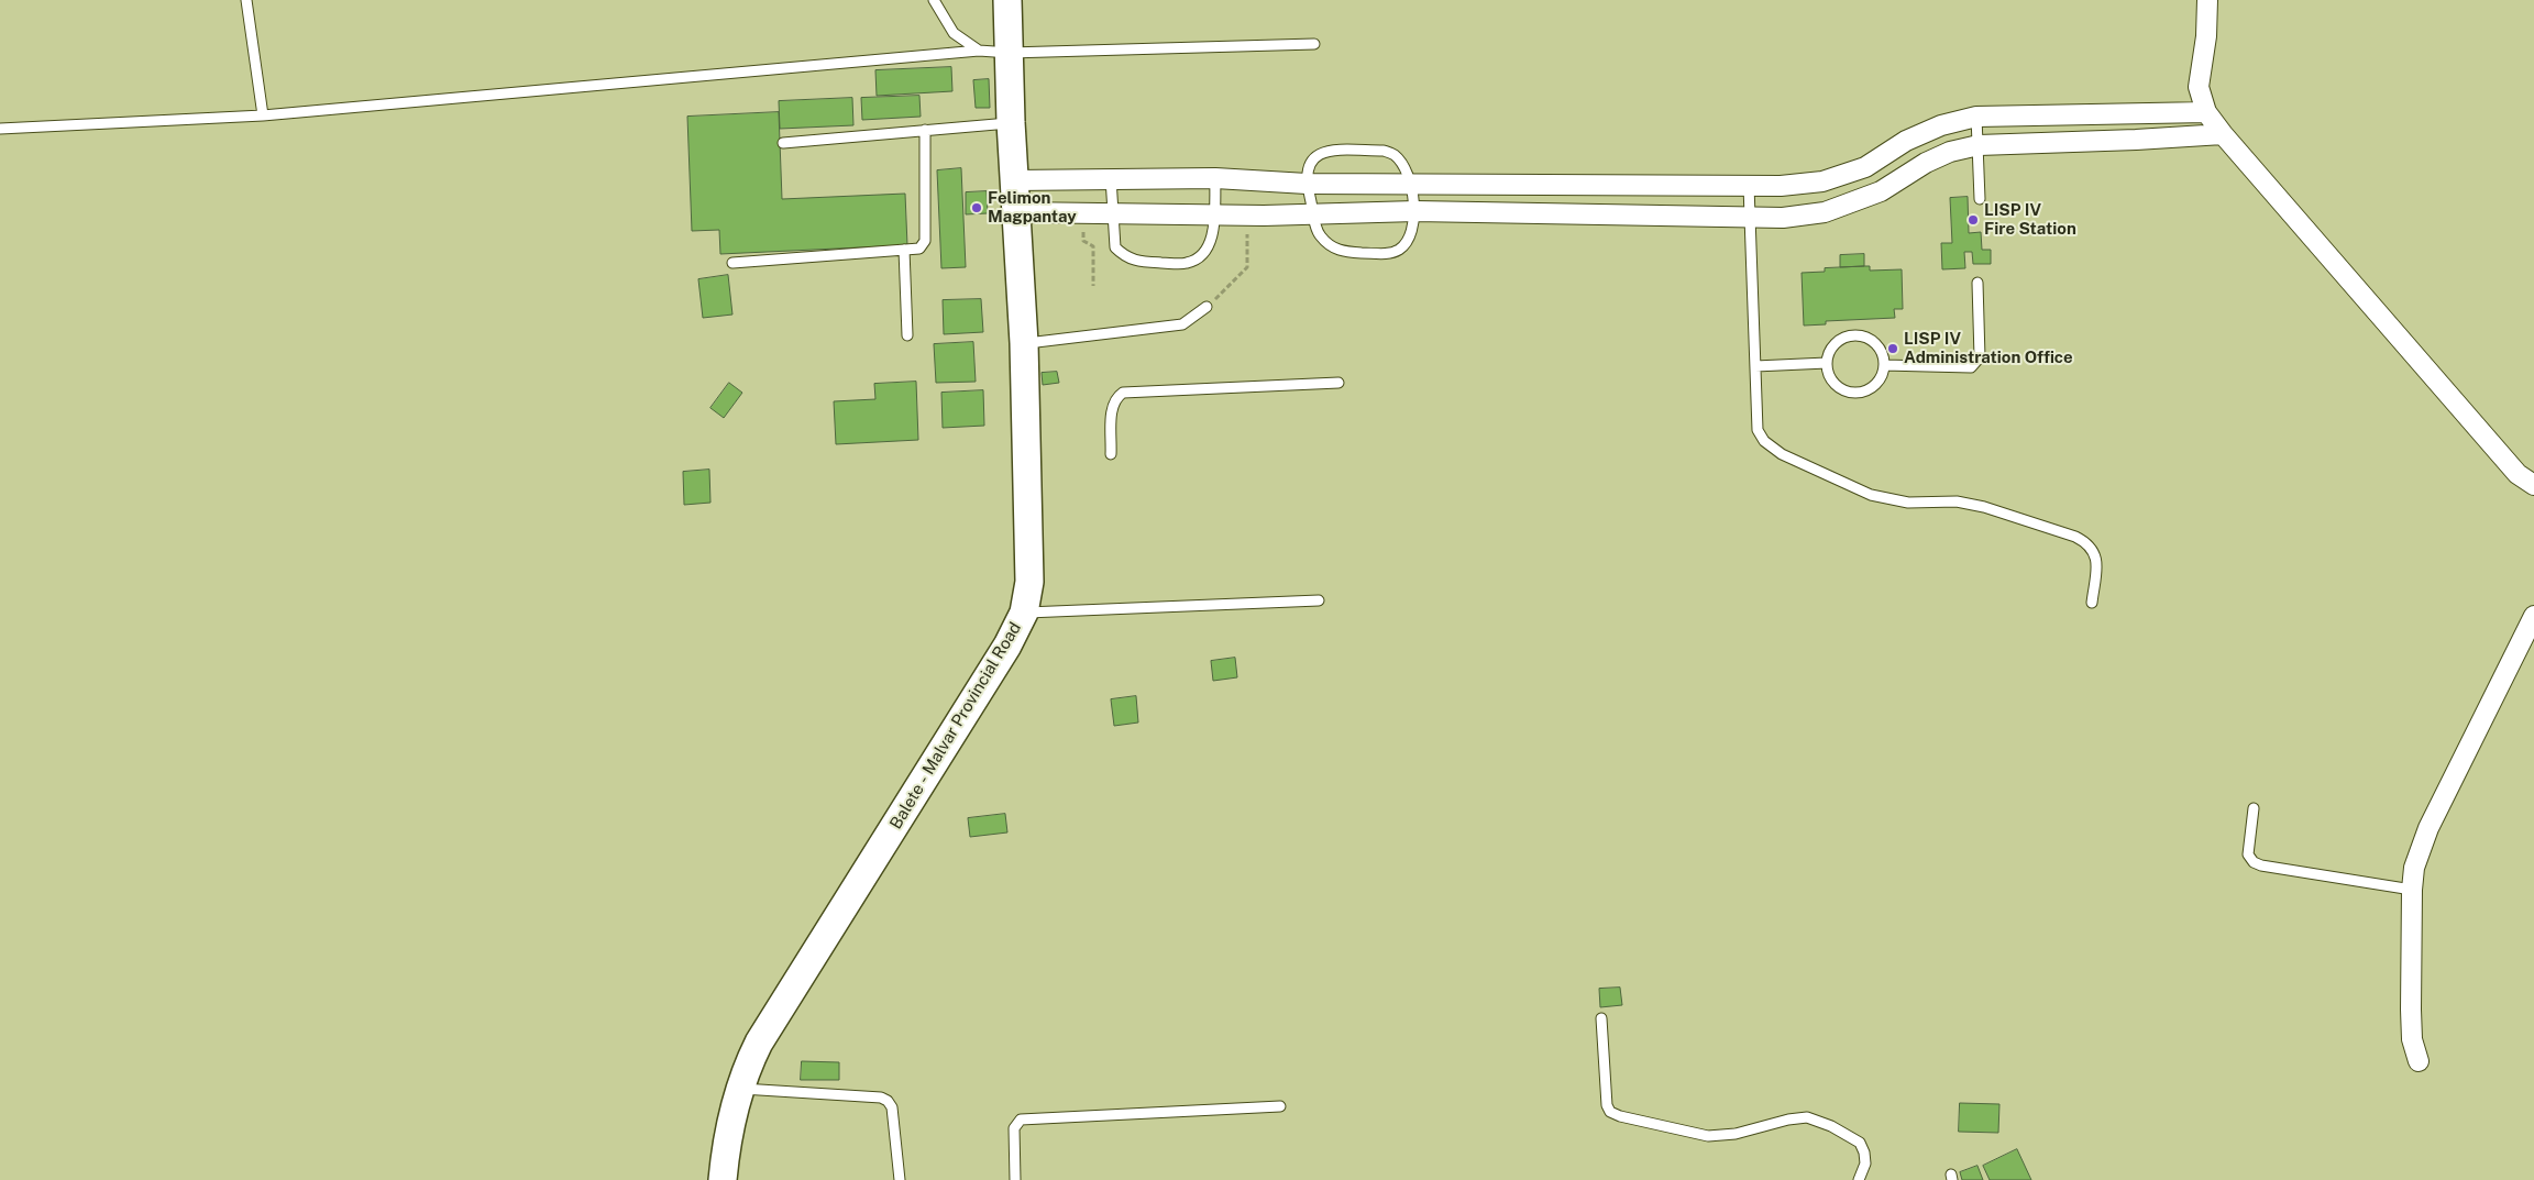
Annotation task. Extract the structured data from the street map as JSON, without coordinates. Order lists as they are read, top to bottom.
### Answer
{
  "streets": {
    "main road": ["Balete - Malvar Provincial Road"]
  },
  "places": ["Felimon Magpantay", "LISP IV Fire Station", "LISP IV Administration Office"]
}
